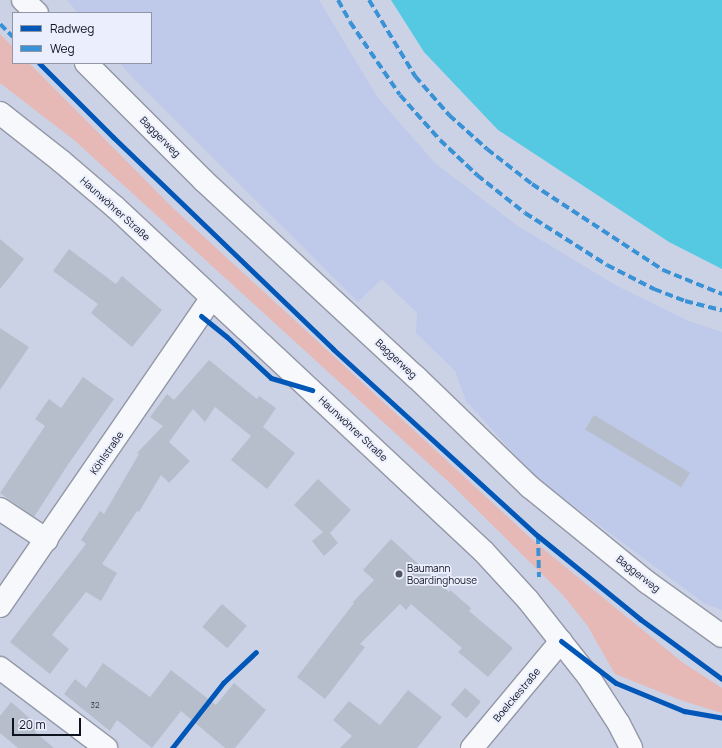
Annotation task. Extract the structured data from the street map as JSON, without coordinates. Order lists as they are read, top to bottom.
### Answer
{
  "streets": {
    "street": [
      "Baggerweg",
      "Haunwöhrer Straße",
      "Köhlstraße",
      "Boelckestraße"
    ]
  },
  "crossings": [
    ["Haunwöhrer Straße", "Köhlstraße"],
    ["Haunwöhrer Straße", "Boelckestraße"]
  ],
  "places": ["Baumann Boardinghouse"],
  "house_numbers": ["32"],
  "legend": ["Radweg", "Weg"],
  "scale_bar": "20 m"
}
